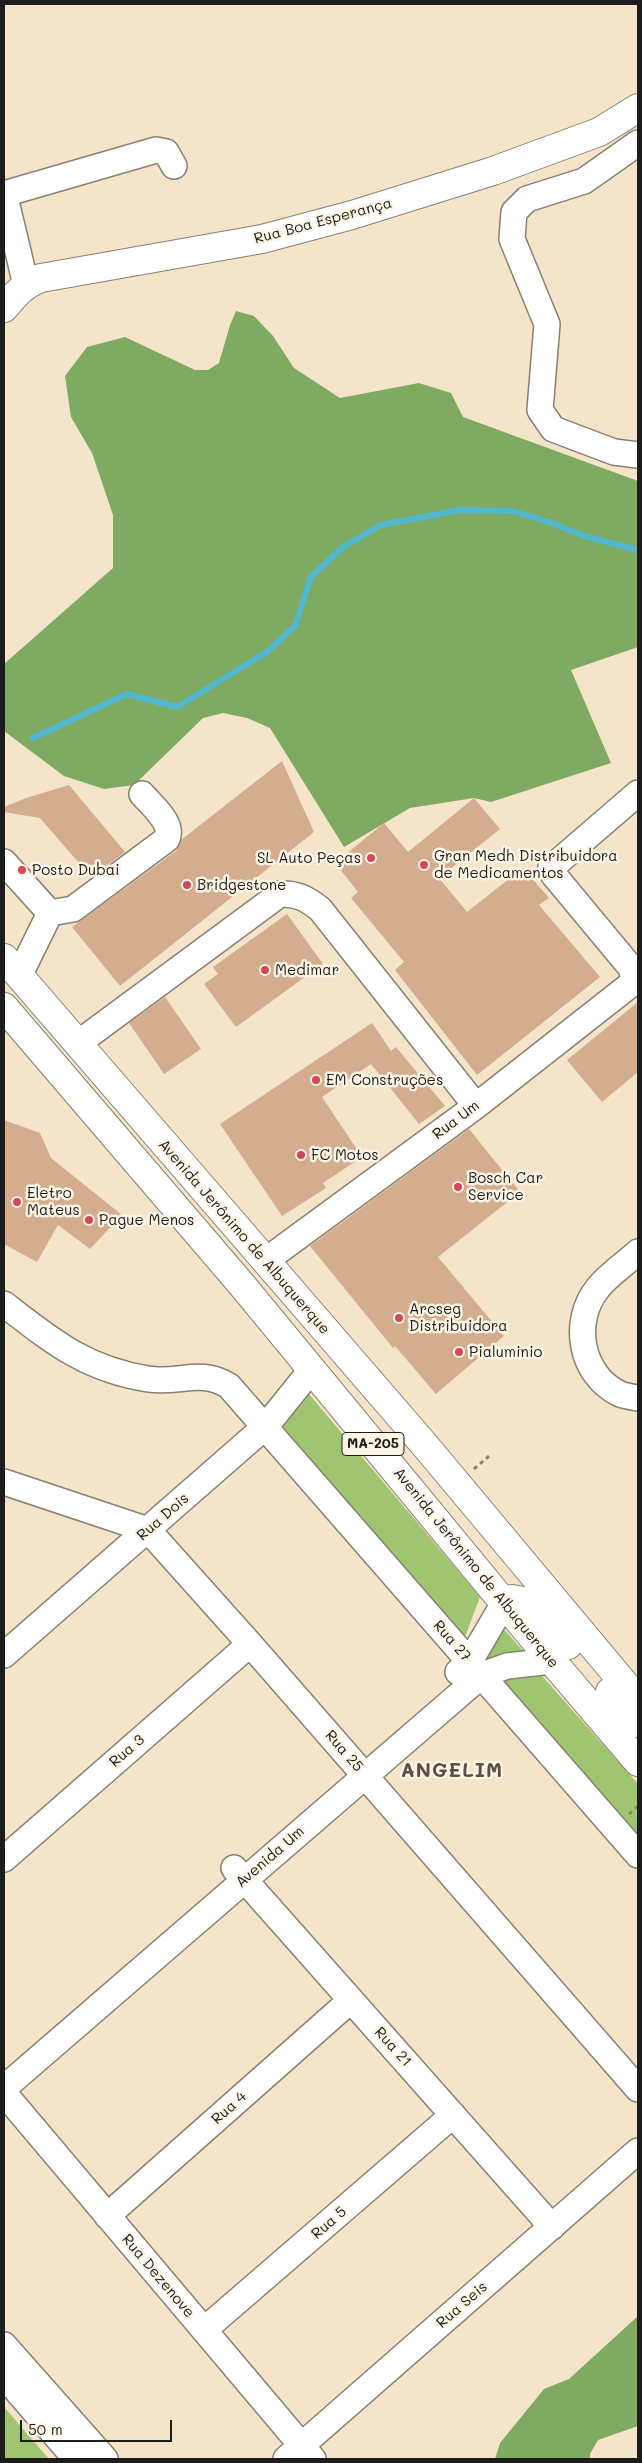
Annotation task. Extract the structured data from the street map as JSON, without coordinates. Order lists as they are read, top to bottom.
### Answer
{
  "streets": {
    "main road": ["Rua Boa Esperança", "Avenida Jerônimo de Albuquerque", "MA-205"],
    "street": [
      "Rua Um",
      "Rua Dois",
      "Rua 27",
      "Rua 3",
      "Rua 25",
      "Avenida Um",
      "Rua 21",
      "Rua 4",
      "Rua 5",
      "Rua Dezenove",
      "Rua Seis"
    ]
  },
  "crossings": [
    ["Rua Um", "Avenida Jerônimo de Albuquerque"],
    ["Avenida Jerônimo de Albuquerque", "Rua Dois"],
    ["Avenida Jerônimo de Albuquerque", "Avenida Um"],
    ["Rua Dois", "Rua 27"],
    ["Rua Dois", "Rua 25"],
    ["Rua 27", "Avenida Um"],
    ["Rua 3", "Rua 25"],
    ["Rua 25", "Avenida Um"],
    ["Avenida Um", "Rua 21"],
    ["Rua 21", "Rua 4"],
    ["Rua 21", "Rua 5"],
    ["Rua 21", "Rua Seis"],
    ["Rua 4", "Rua Dezenove"],
    ["Rua 5", "Rua Dezenove"],
    ["Rua Dezenove", "Rua Seis"]
  ],
  "districts": ["ANGELIM"],
  "places": [
    "SL Auto Peças",
    "Gran Medh Distribuidora de Medicamentos",
    "Posto Dubai",
    "Bridgestone",
    "Medimar",
    "EM Construções",
    "FC Motos",
    "Bosch Car Service",
    "Eletro Mateus",
    "Pague Menos",
    "Arcseg Distribuidora",
    "Pialuminio"
  ],
  "scale_bar": "50 m"
}
